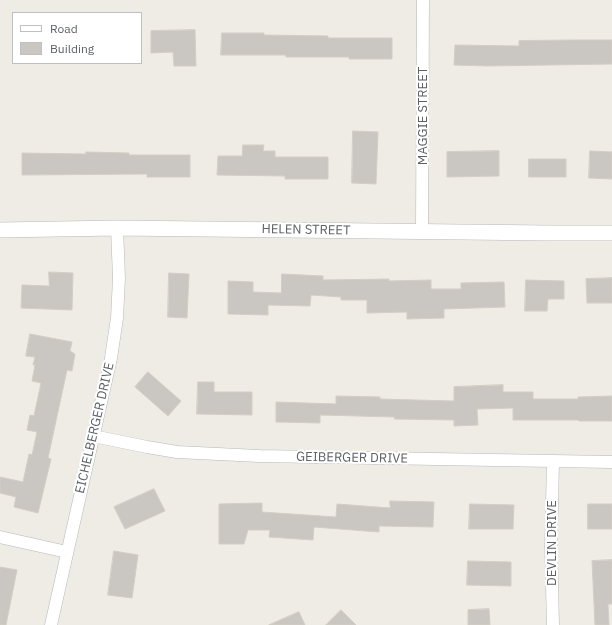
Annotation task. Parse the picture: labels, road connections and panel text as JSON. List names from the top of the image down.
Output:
{
  "streets": {
    "street": [
      "MAGGIE STREET",
      "HELEN STREET",
      "EICHELBERGER DRIVE",
      "GEIBERGER DRIVE",
      "DEVLIN DRIVE"
    ]
  },
  "crossings": [
    ["MAGGIE STREET", "HELEN STREET"],
    ["HELEN STREET", "EICHELBERGER DRIVE"],
    ["EICHELBERGER DRIVE", "GEIBERGER DRIVE"],
    ["GEIBERGER DRIVE", "DEVLIN DRIVE"]
  ],
  "legend": ["Road", "Building"]
}
